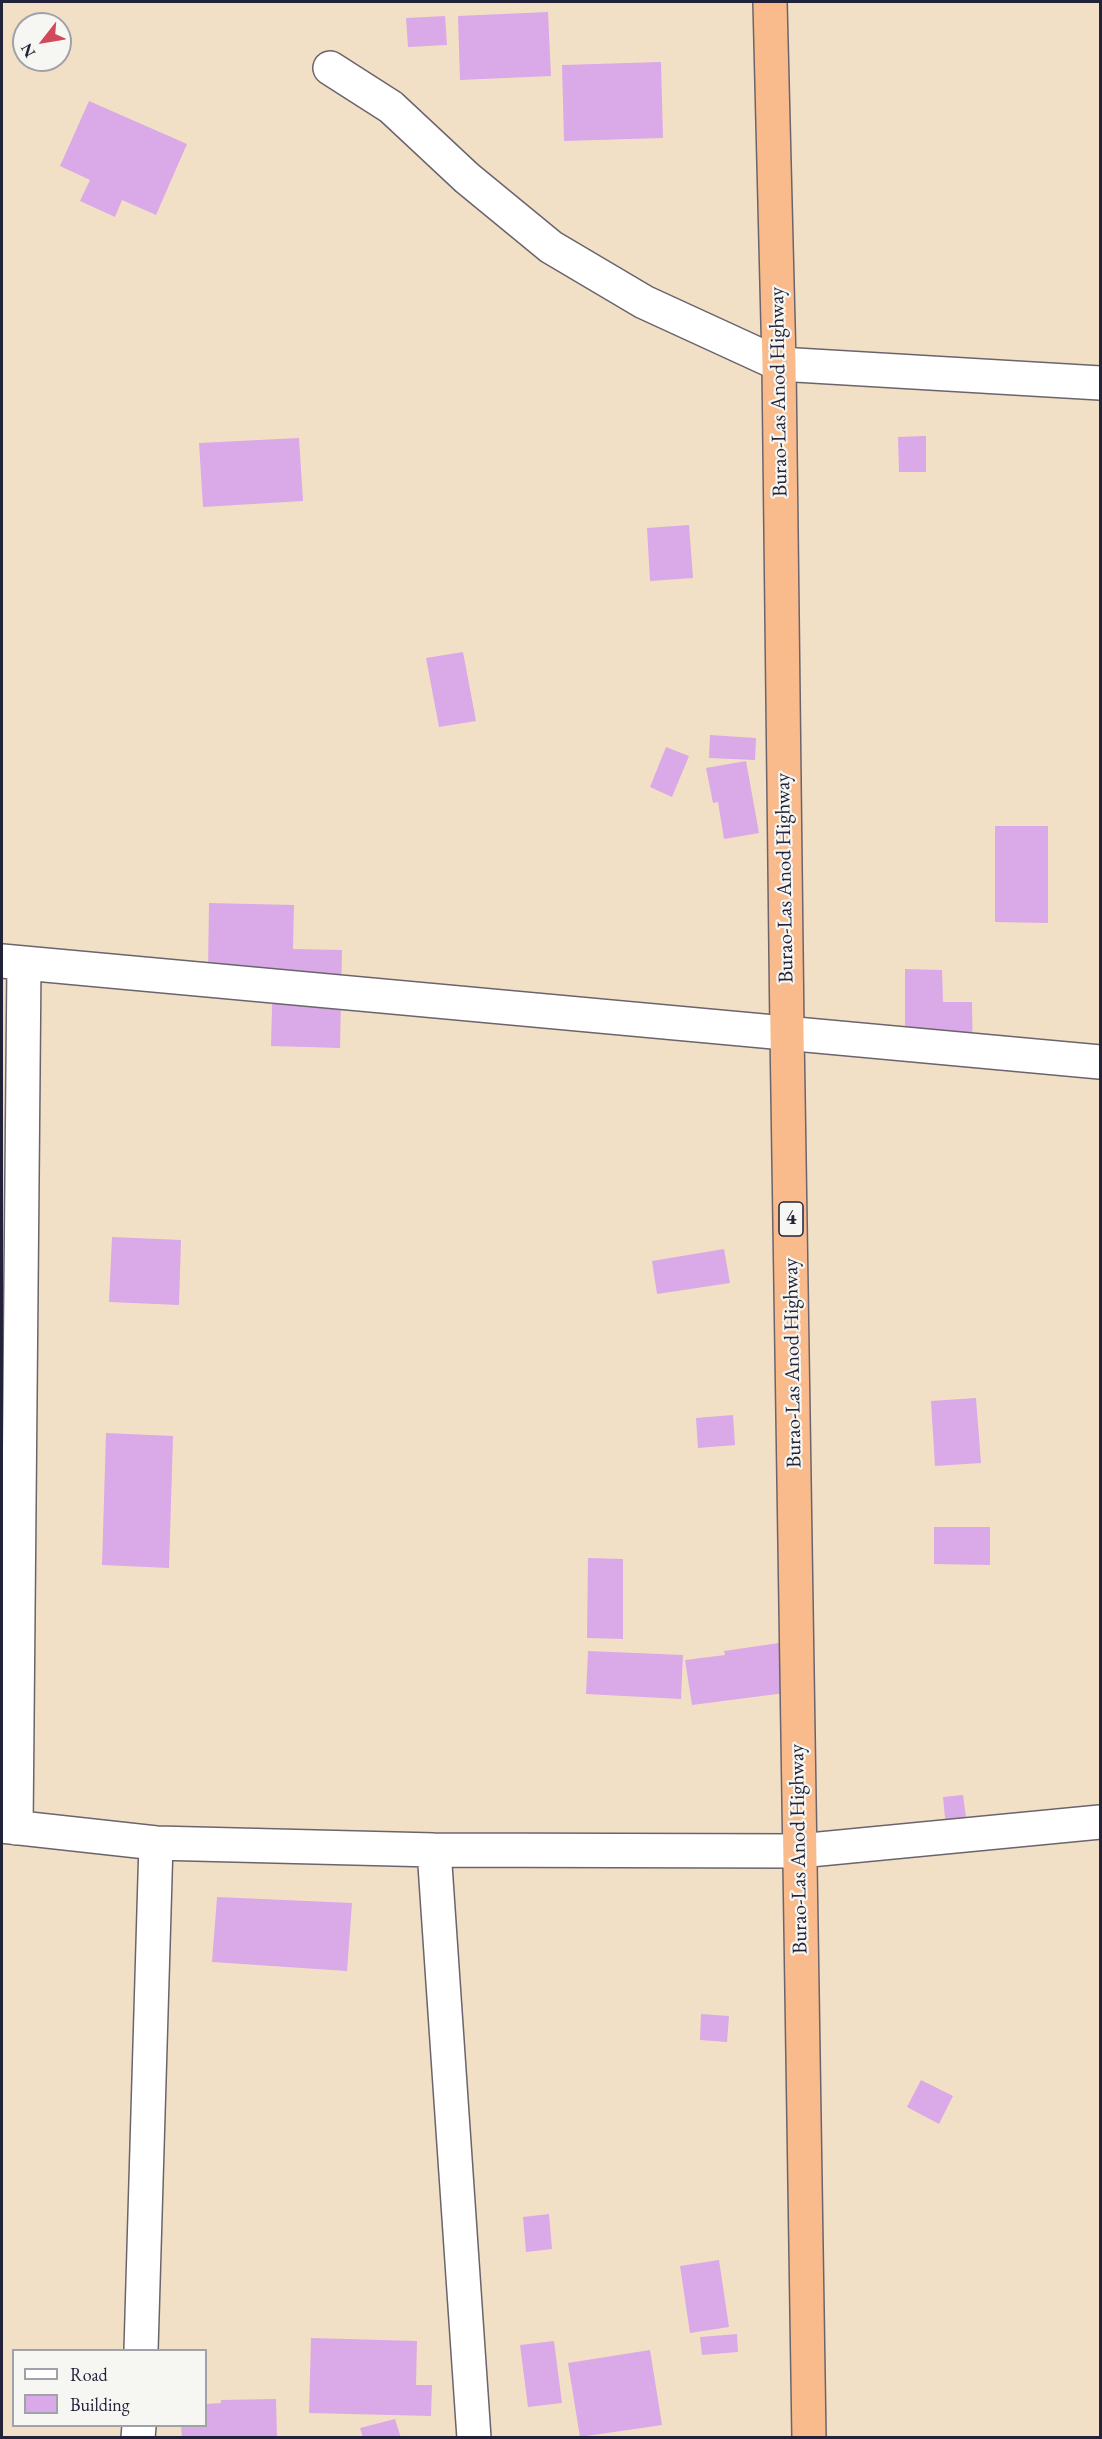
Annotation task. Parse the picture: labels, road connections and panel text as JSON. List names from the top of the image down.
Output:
{
  "streets": {
    "highway": ["Burao-Las Anod Highway", "4"]
  },
  "legend": ["Road", "Building"],
  "north": "bottom left"
}
